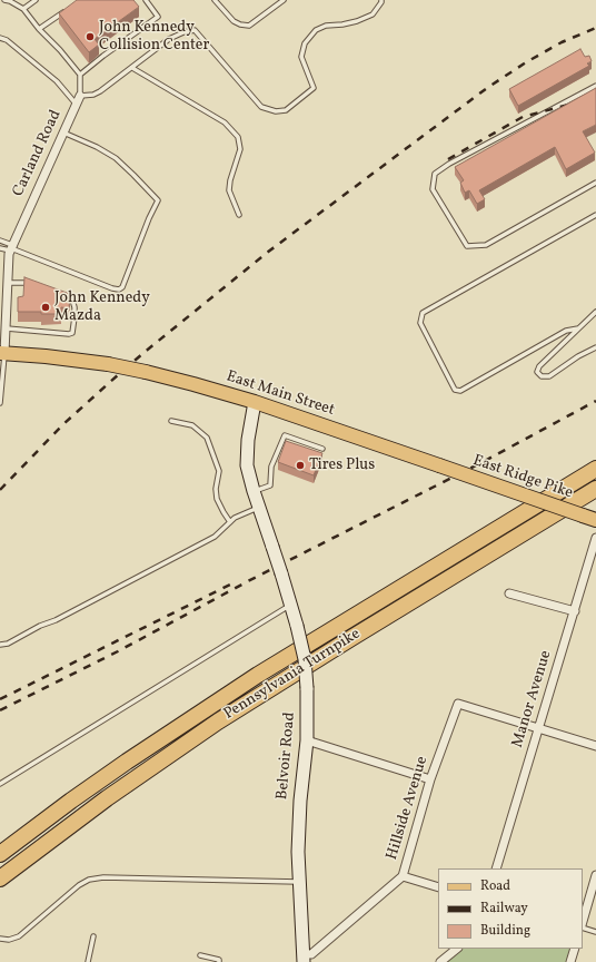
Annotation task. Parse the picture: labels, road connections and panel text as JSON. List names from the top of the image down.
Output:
{
  "streets": {
    "highway": ["Pennsylvania Turnpike"],
    "main road": ["East Main Street", "East Ridge Pike"],
    "street": [
      "Carland Road",
      "Manor Avenue",
      "Belvoir Road",
      "Hillside Avenue"
    ]
  },
  "crossings": [
    ["Carland Road", "East Main Street"],
    ["East Main Street", "East Ridge Pike"],
    ["East Main Street", "Belvoir Road"],
    ["Manor Avenue", "Hillside Avenue"],
    ["Belvoir Road", "Hillside Avenue"]
  ],
  "places": ["John Kennedy Collision Center", "John Kennedy Mazda", "Tires Plus"],
  "legend": ["Road", "Railway", "Building"]
}
